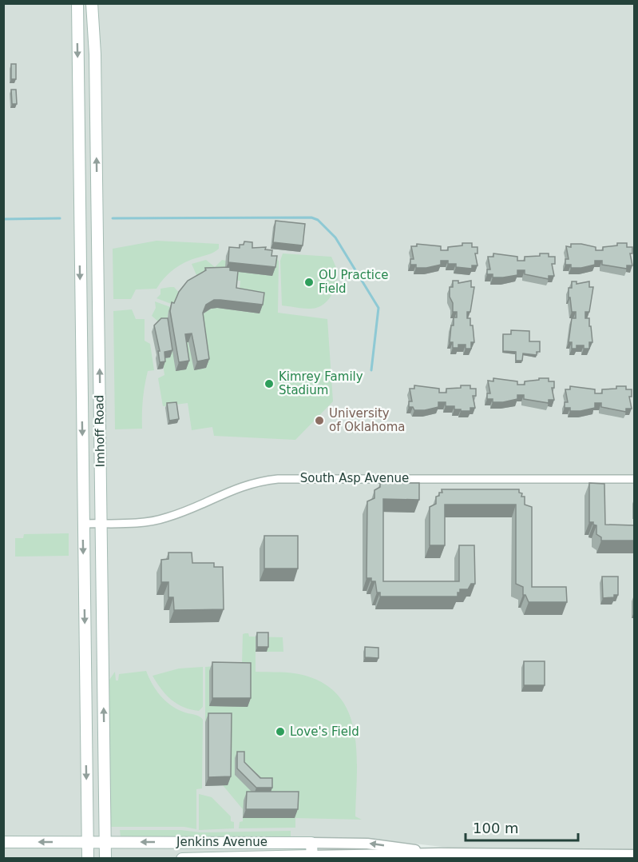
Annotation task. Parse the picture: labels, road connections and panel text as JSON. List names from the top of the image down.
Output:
{
  "streets": {
    "main road": ["Imhoff Road", "Jenkins Avenue"],
    "street": ["South Asp Avenue"]
  },
  "crossings": [
    ["Imhoff Road", "South Asp Avenue"],
    ["Imhoff Road", "Jenkins Avenue"]
  ],
  "places": [
    "OU Practice Field",
    "Kimrey Family Stadium",
    "University of Oklahoma",
    "Love's Field"
  ],
  "scale_bar": "100 m"
}
